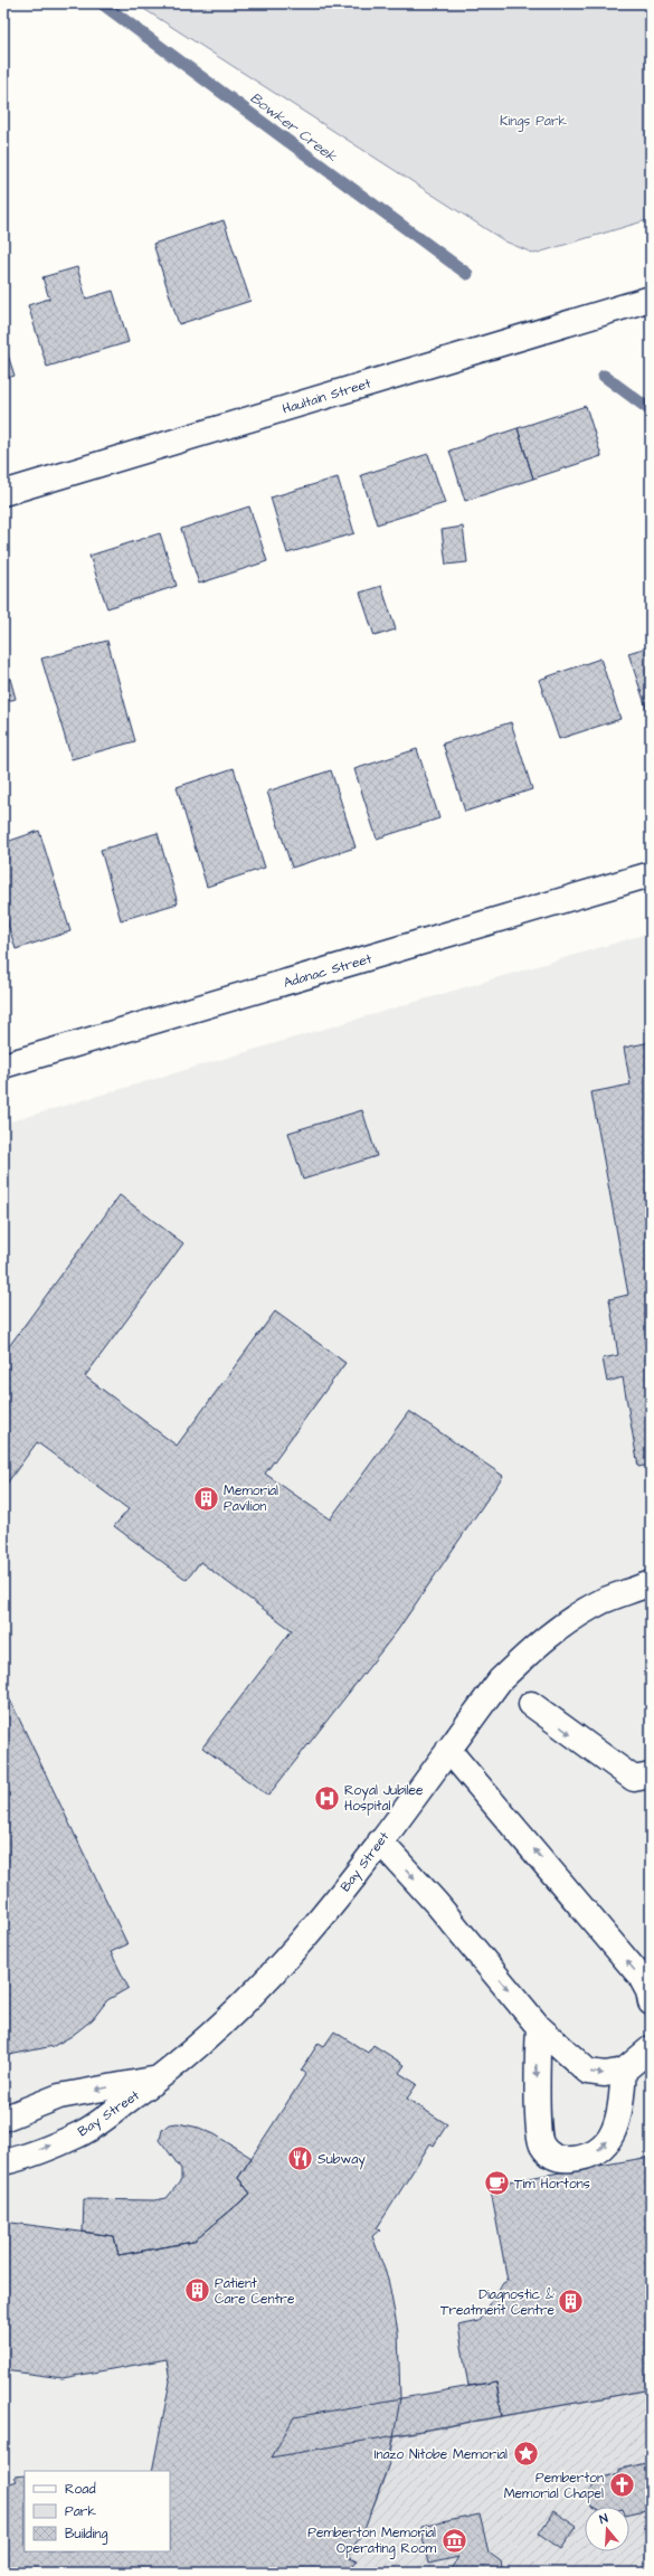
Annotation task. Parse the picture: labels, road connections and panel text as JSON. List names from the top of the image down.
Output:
{
  "streets": {
    "street": ["Haultain Street", "Adanac Street", "Bay Street"]
  },
  "water": ["Bowker Creek"],
  "parks": ["Kings Park"],
  "places": {
    "building": ["Memorial Pavilion", "Patient Care Centre", "Diagnostic & Treatment Centre"],
    "hospital": ["Royal Jubilee Hospital"],
    "restaurant": ["Subway"],
    "cafe": ["Tim Hortons"],
    "place": ["Inazo Nitobe Memorial"],
    "church": ["Pemberton Memorial Chapel"],
    "museum": ["Pemberton Memorial Operating Room"]
  },
  "legend": ["Road", "Park", "Building"],
  "north": "top"
}
